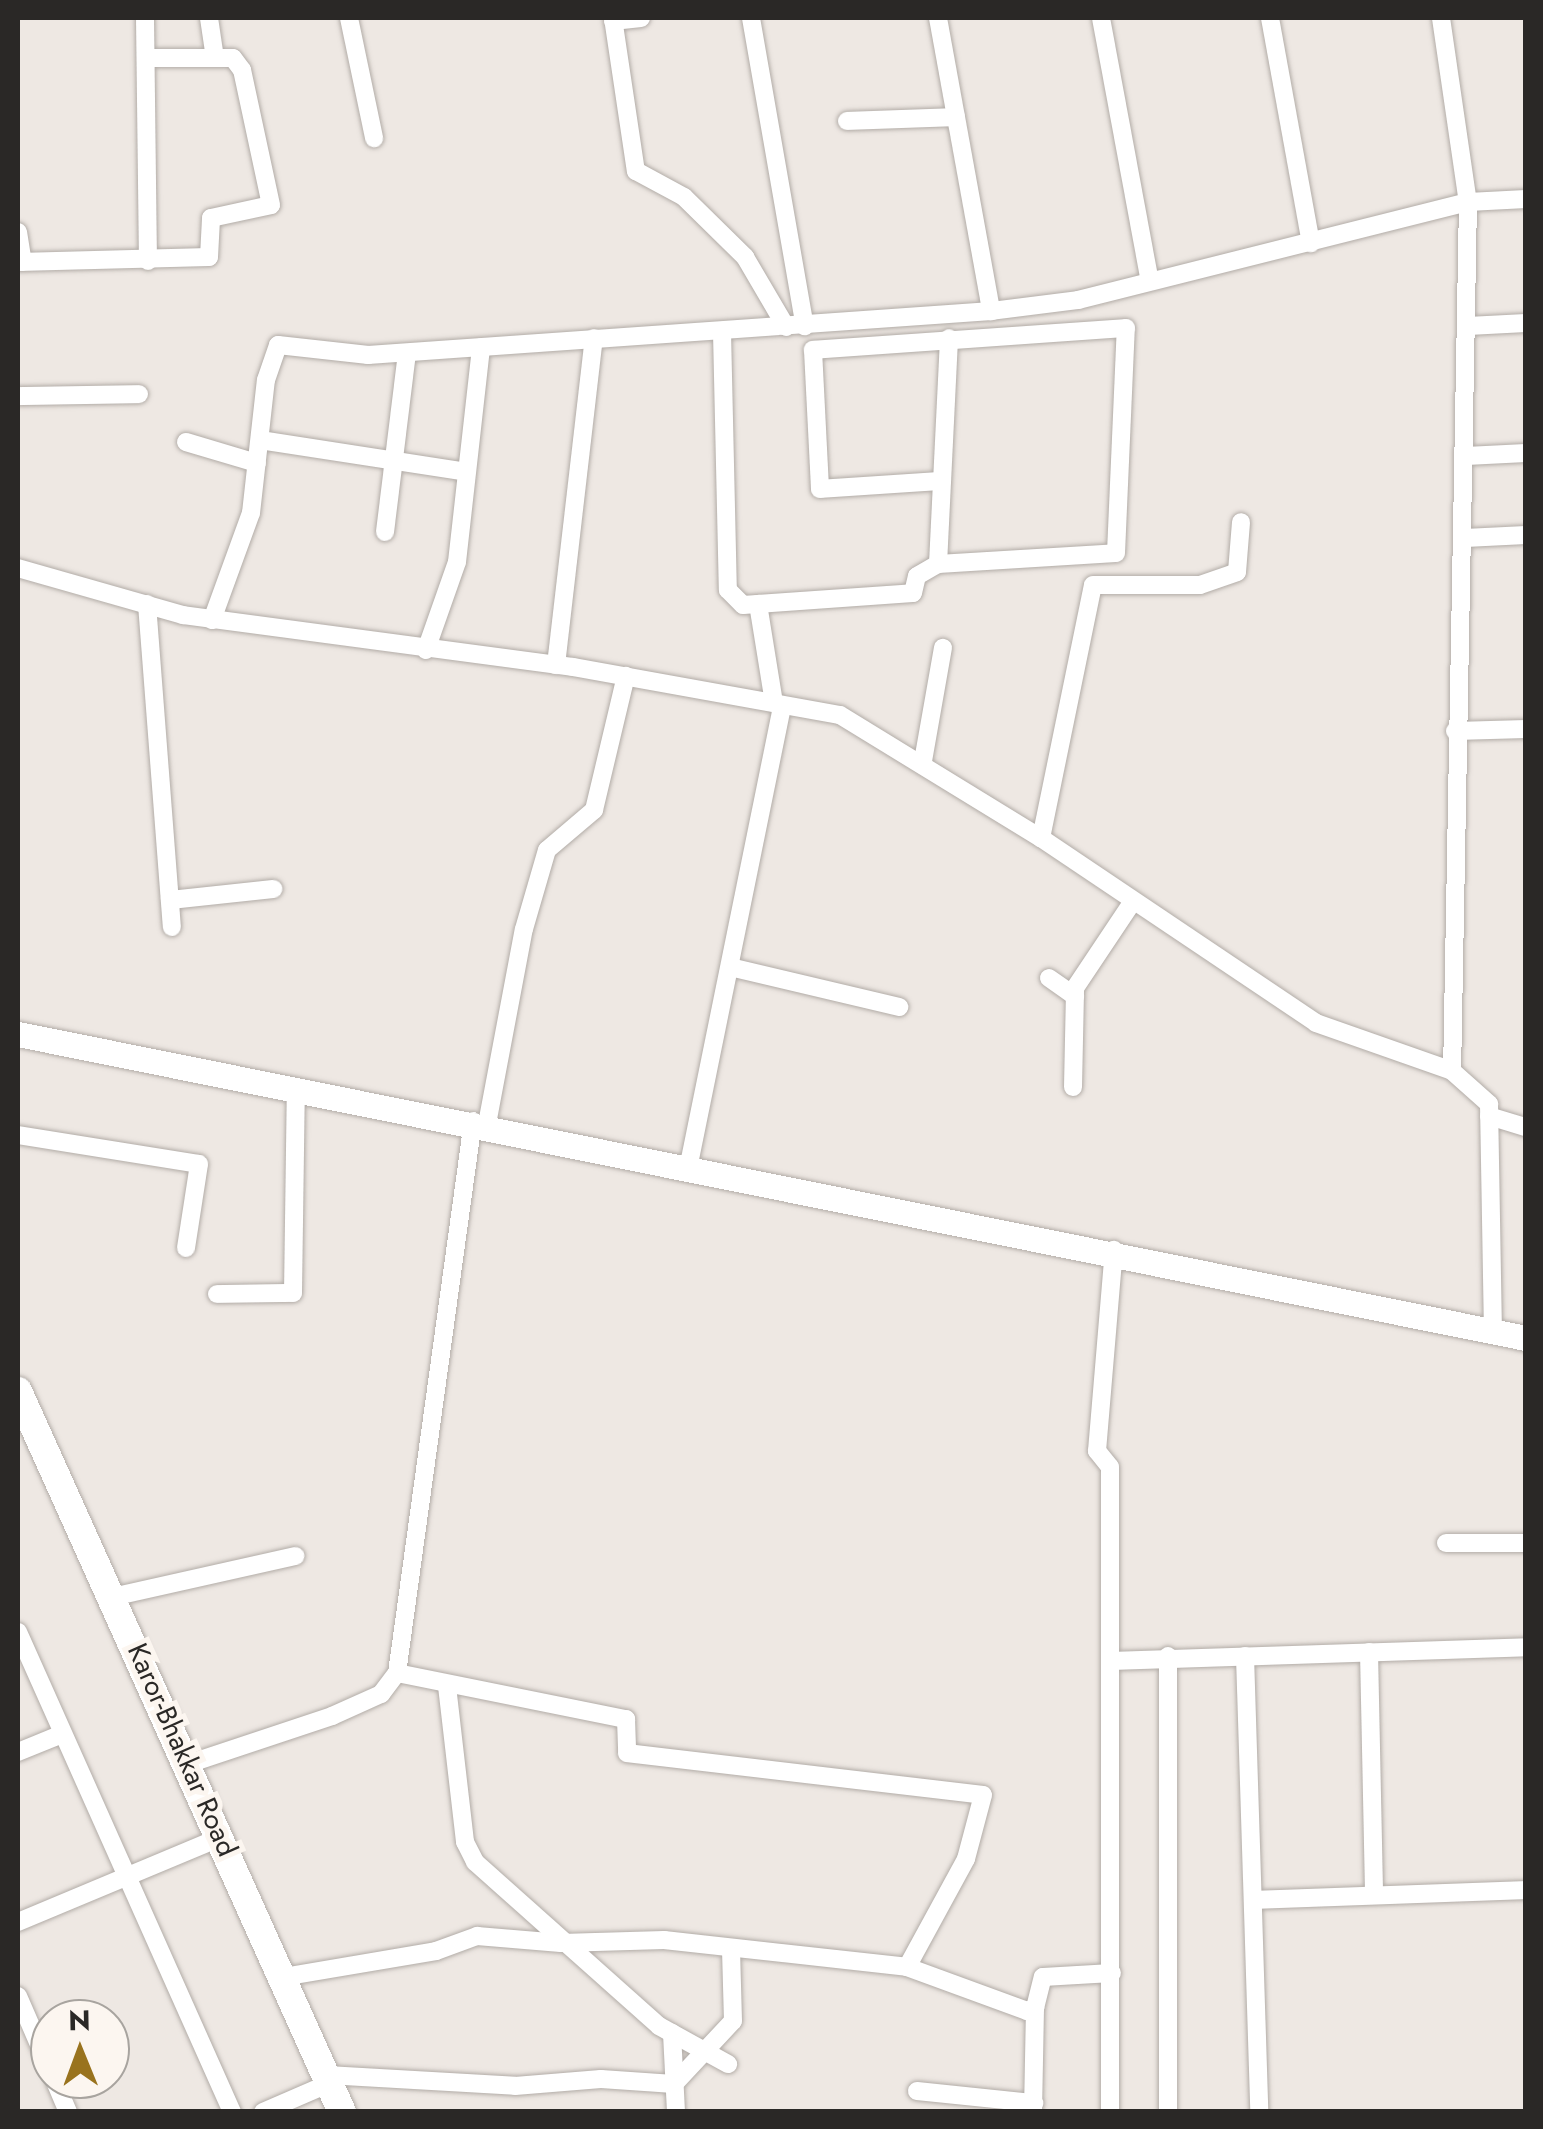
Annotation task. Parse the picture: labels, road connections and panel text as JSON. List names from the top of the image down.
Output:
{
  "streets": {
    "main road": ["Karor-Bhakkar Road"]
  },
  "north": "top"
}
